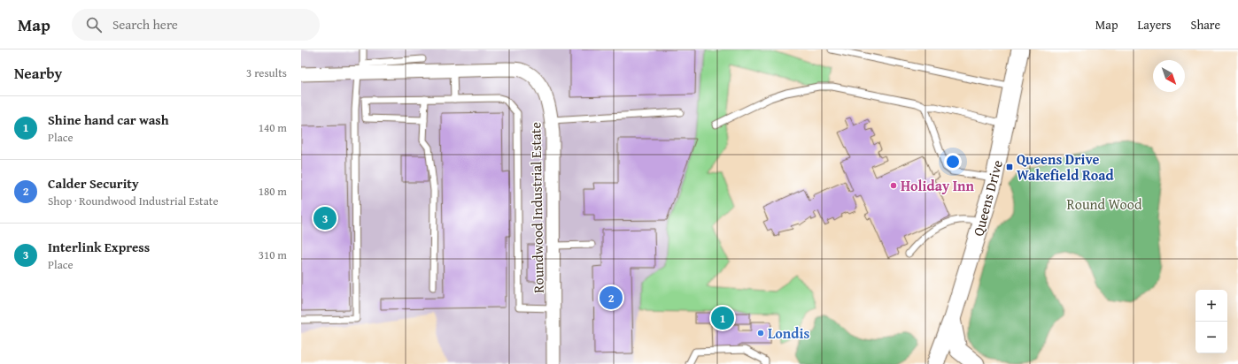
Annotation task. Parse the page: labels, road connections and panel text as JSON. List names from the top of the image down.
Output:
{
  "streets": {
    "street": ["Queens Drive", "Roundwood Industrial Estate"]
  },
  "parks": ["Round Wood"],
  "places": {
    "transit": ["Queens Drive Wakefield Road"],
    "other": ["Holiday Inn", "Londis"]
  },
  "north": "bottom right",
  "page": {
    "header": "Map",
    "search": "Search here",
    "nav": ["Map", "Layers", "Share"],
    "heading": ["Nearby", "3 results"],
    "list": [
      {
        "mark": "1",
        "name": "Shine hand car wash",
        "note": "Place",
        "value": "140 m"
      },
      {
        "mark": "2",
        "name": "Calder Security",
        "note": "Shop · Roundwood Industrial Estate",
        "value": "180 m"
      },
      {
        "mark": "3",
        "name": "Interlink Express",
        "note": "Place",
        "value": "310 m"
      }
    ],
    "pins": ["3", "2", "1"],
    "map_buttons": ["+", "−"]
  }
}
